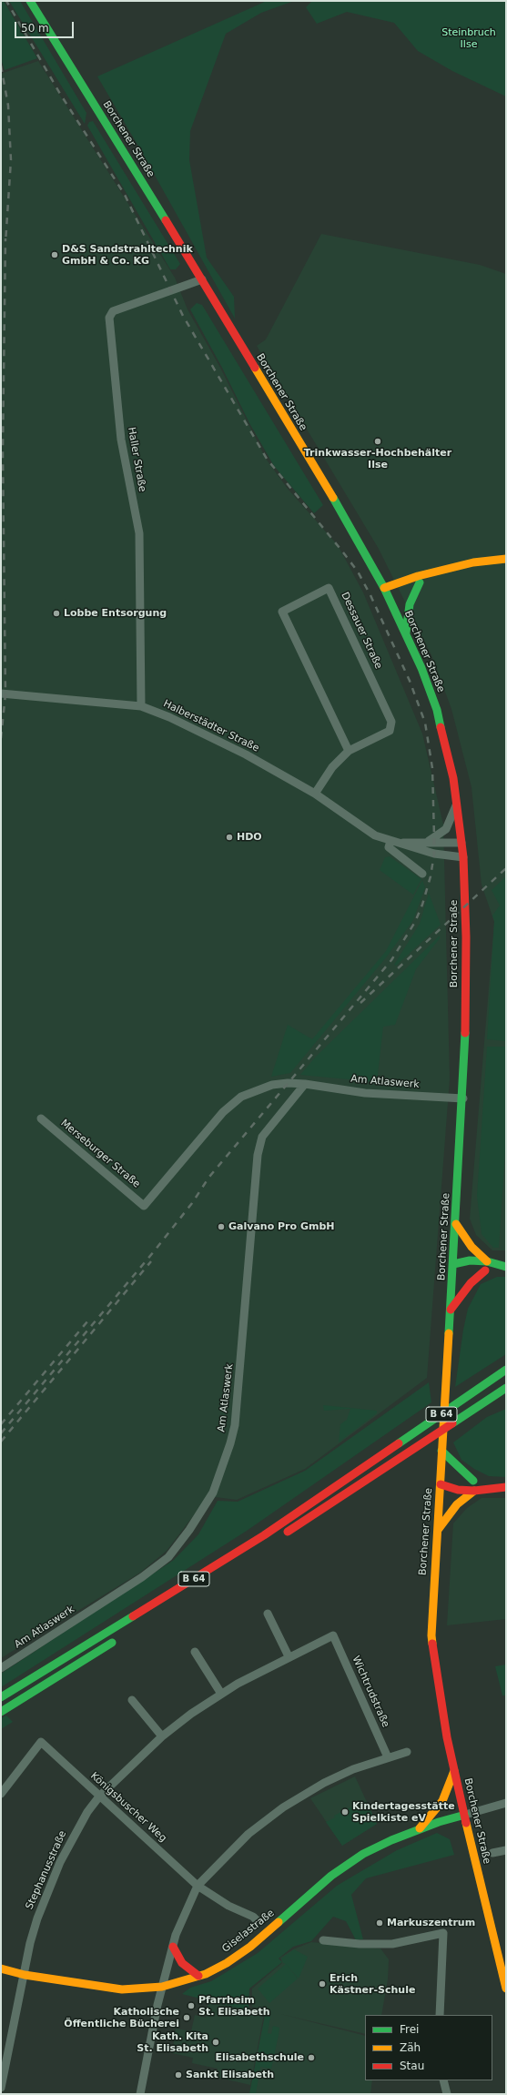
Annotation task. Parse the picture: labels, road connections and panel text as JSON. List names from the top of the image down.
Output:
{
  "streets": {
    "main road": ["Borchener Straße", "B 64", "Giselastraße"],
    "street": [
      "Haller Straße",
      "Dessauer Straße",
      "Halberstädter Straße",
      "Am Atlaswerk",
      "Merseburger Straße",
      "Wichtrudstraße",
      "Königsbuscher Weg",
      "Stephanusstraße"
    ]
  },
  "crossings": [
    ["Borchener Straße", "Haller Straße"],
    ["Borchener Straße", "Halberstädter Straße"],
    ["Borchener Straße", "Am Atlaswerk"],
    ["Borchener Straße", "Giselastraße"],
    ["Haller Straße", "Halberstädter Straße"],
    ["Dessauer Straße", "Halberstädter Straße"],
    ["Am Atlaswerk", "Merseburger Straße"],
    ["Wichtrudstraße", "Stephanusstraße"],
    ["Königsbuscher Weg", "Stephanusstraße"],
    ["Stephanusstraße", "Giselastraße"]
  ],
  "parks": ["Steinbruch Ilse"],
  "places": [
    "D&S Sandstrahltechnik GmbH & Co. KG",
    "Trinkwasser-Hochbehälter Ilse",
    "Lobbe Entsorgung",
    "HDO",
    "Galvano Pro GmbH",
    "Kindertagesstätte Spielkiste eV",
    "Markuszentrum",
    "Erich Kästner-Schule",
    "Pfarrheim St. Elisabeth",
    "Katholische Öffentliche Bücherei",
    "Kath. Kita St. Elisabeth",
    "Elisabethschule",
    "Sankt Elisabeth"
  ],
  "legend": ["Frei", "Zäh", "Stau"],
  "scale_bar": "50 m"
}
